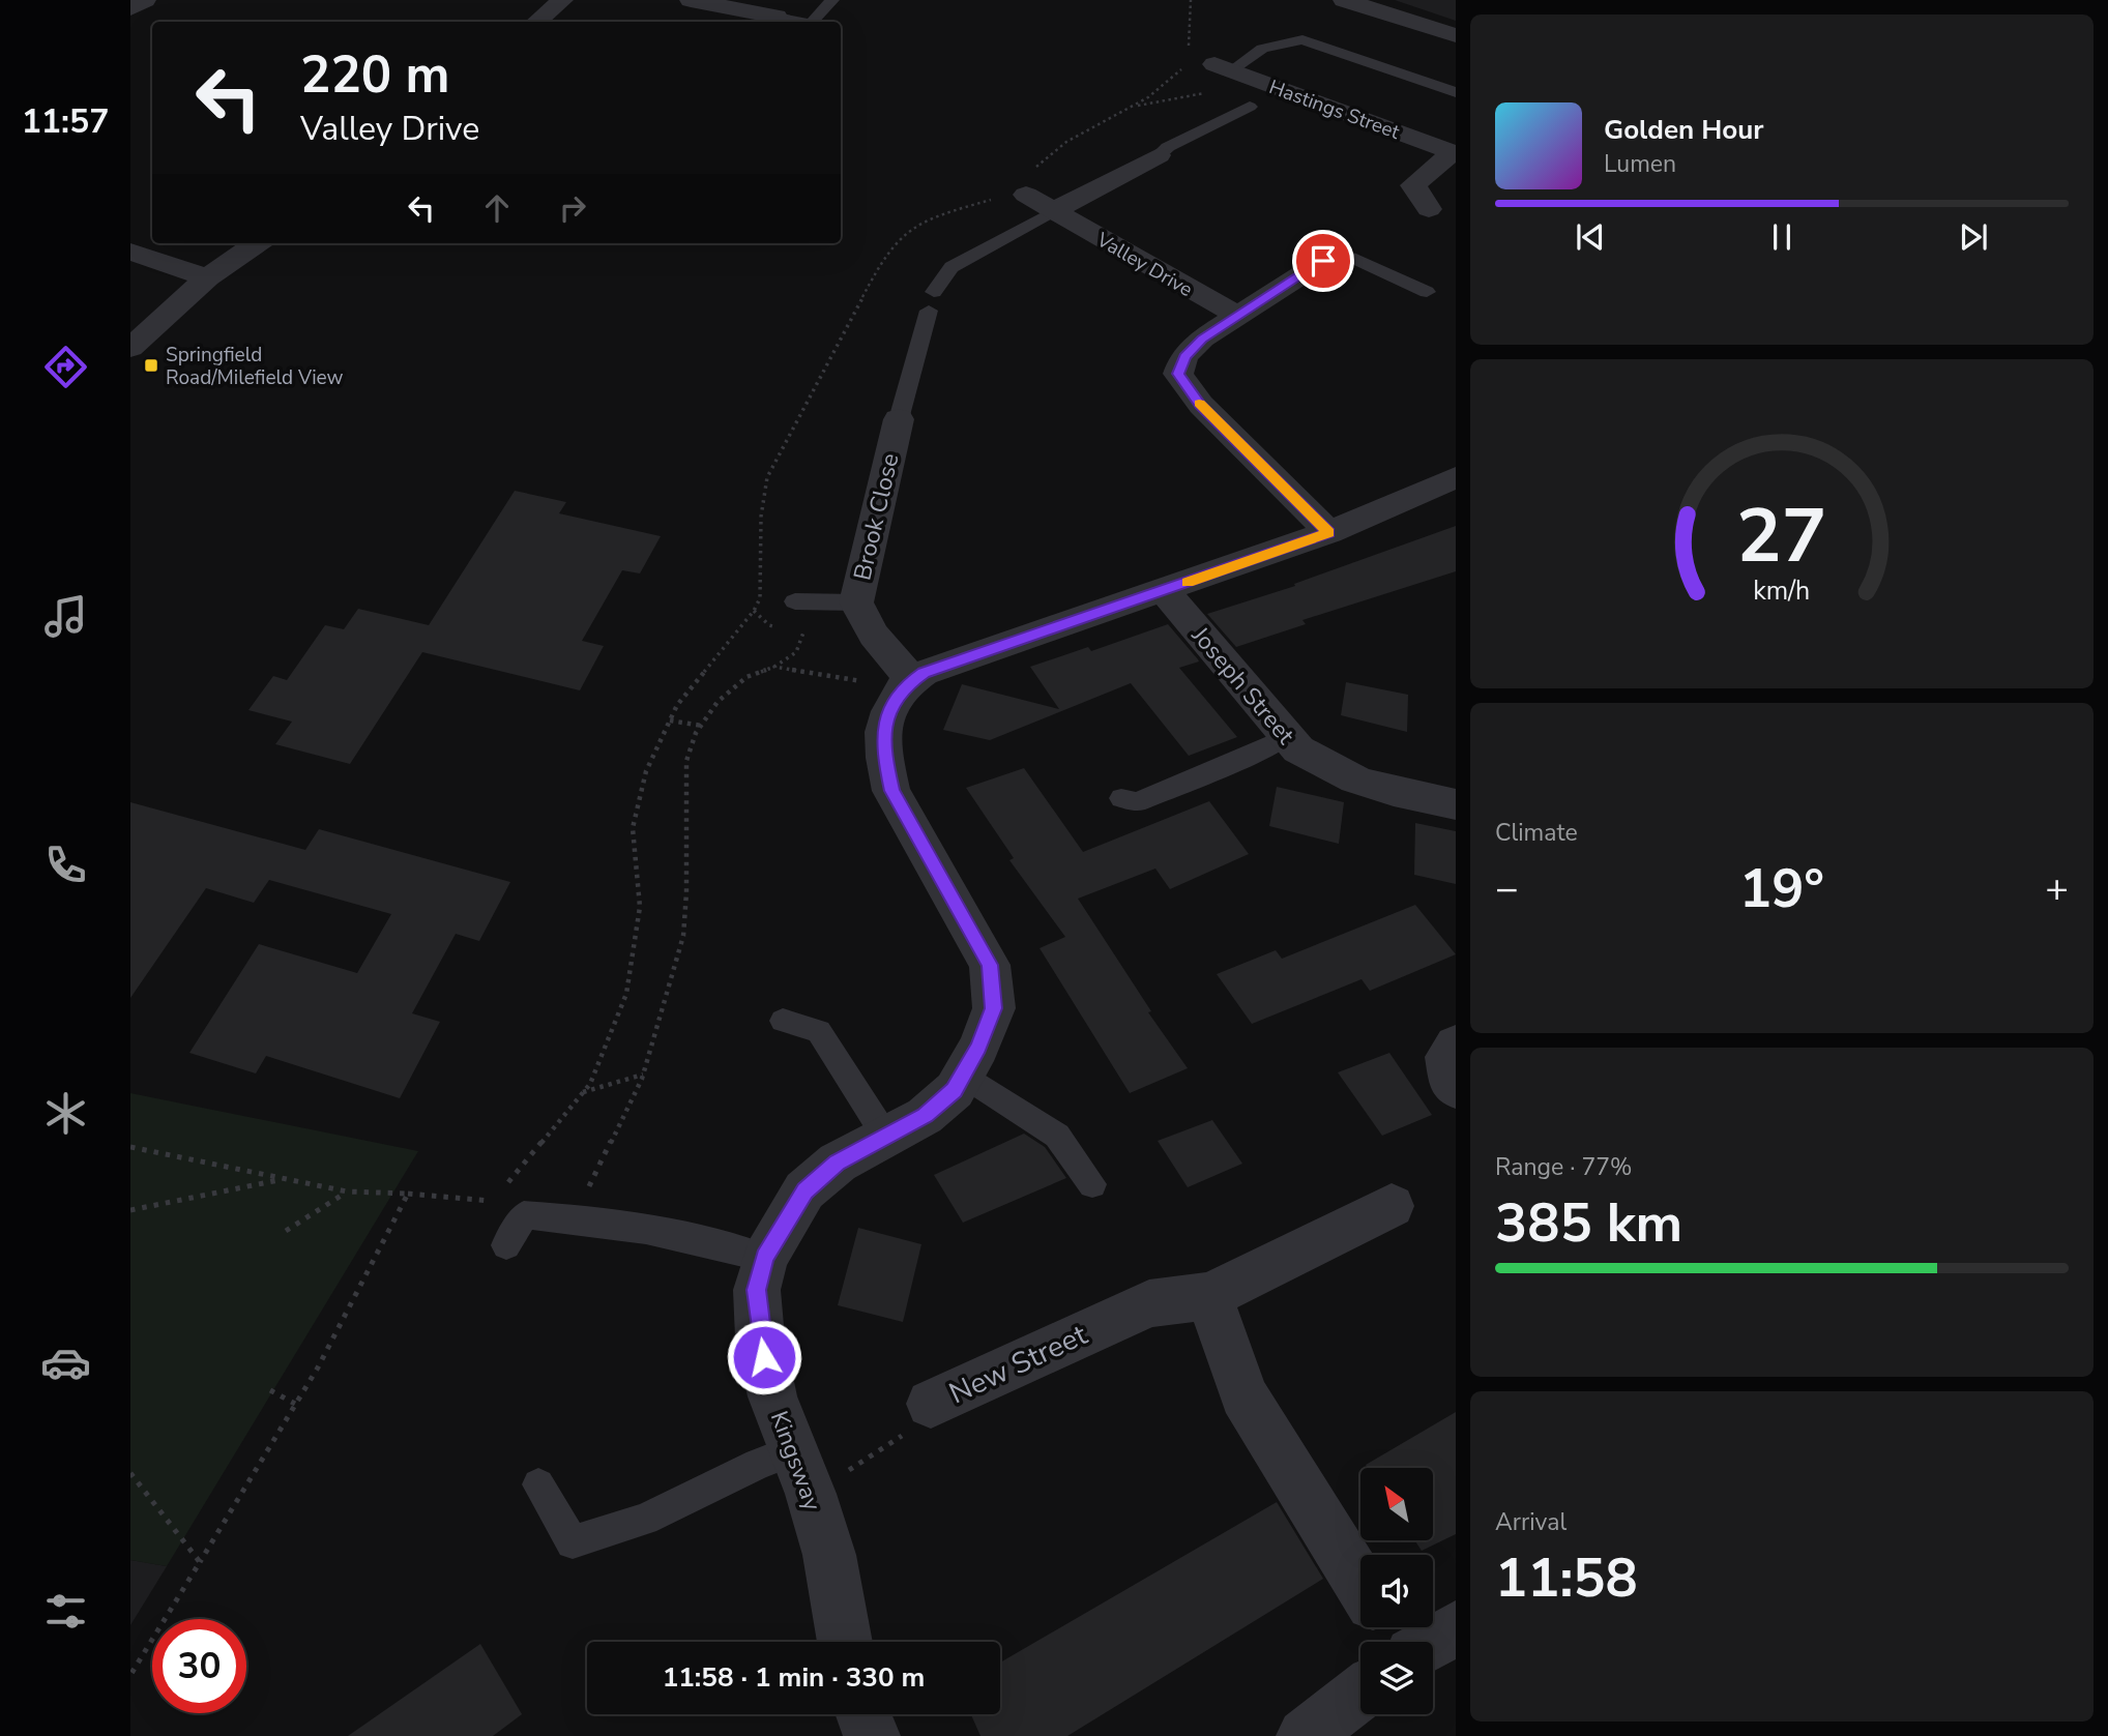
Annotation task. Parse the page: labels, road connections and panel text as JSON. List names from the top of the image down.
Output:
{
  "streets": {
    "street": [
      "Hastings Street",
      "Valley Drive",
      "Brook Close",
      "Joseph Street",
      "New Street",
      "Kingsway"
    ]
  },
  "crossings": [
    ["Brook Close", "Kingsway"],
    ["New Street", "Kingsway"]
  ],
  "places": {
    "transit": ["Springfield Road/Milefield View"]
  },
  "north": "top left",
  "page": {
    "tabs": "11:57",
    "turn": ["220 m", "Valley Drive"],
    "song": ["Golden Hour", "Lumen"],
    "tile": [
      "Climate",
      ["Range · 77%", "385 km"],
      ["Arrival", "11:58"]
    ],
    "heat": ["−", "19°", "+"],
    "limit": "30",
    "trip": "11:58 · 1 min · 330 m",
    "gauge": ["27", "km/h"]
  }
}
